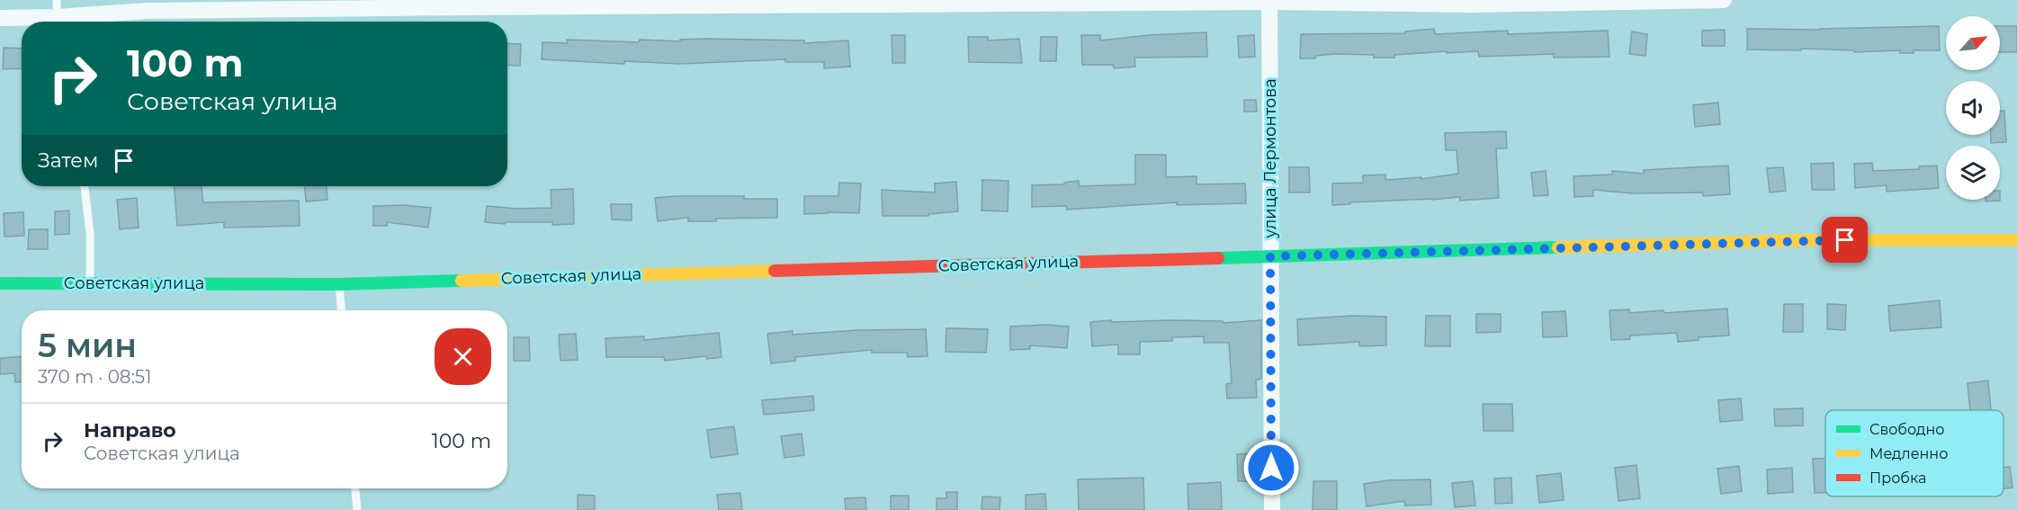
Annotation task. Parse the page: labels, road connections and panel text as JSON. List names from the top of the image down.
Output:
{
  "streets": {
    "street": ["улица Лермонтова", "Советская улица"]
  },
  "crossings": [
    ["улица Лермонтова", "Советская улица"]
  ],
  "legend": ["Свободно", "Медленно", "Пробка"],
  "north": "top right",
  "page": {
    "turn": ["100 m", "Советская улица"],
    "then": "Затем",
    "heading": ["5 мин", "370 m · 08:51"],
    "list": [
      {
        "name": "Направо",
        "note": "Советская улица",
        "value": "100 m"
      }
    ]
  }
}
